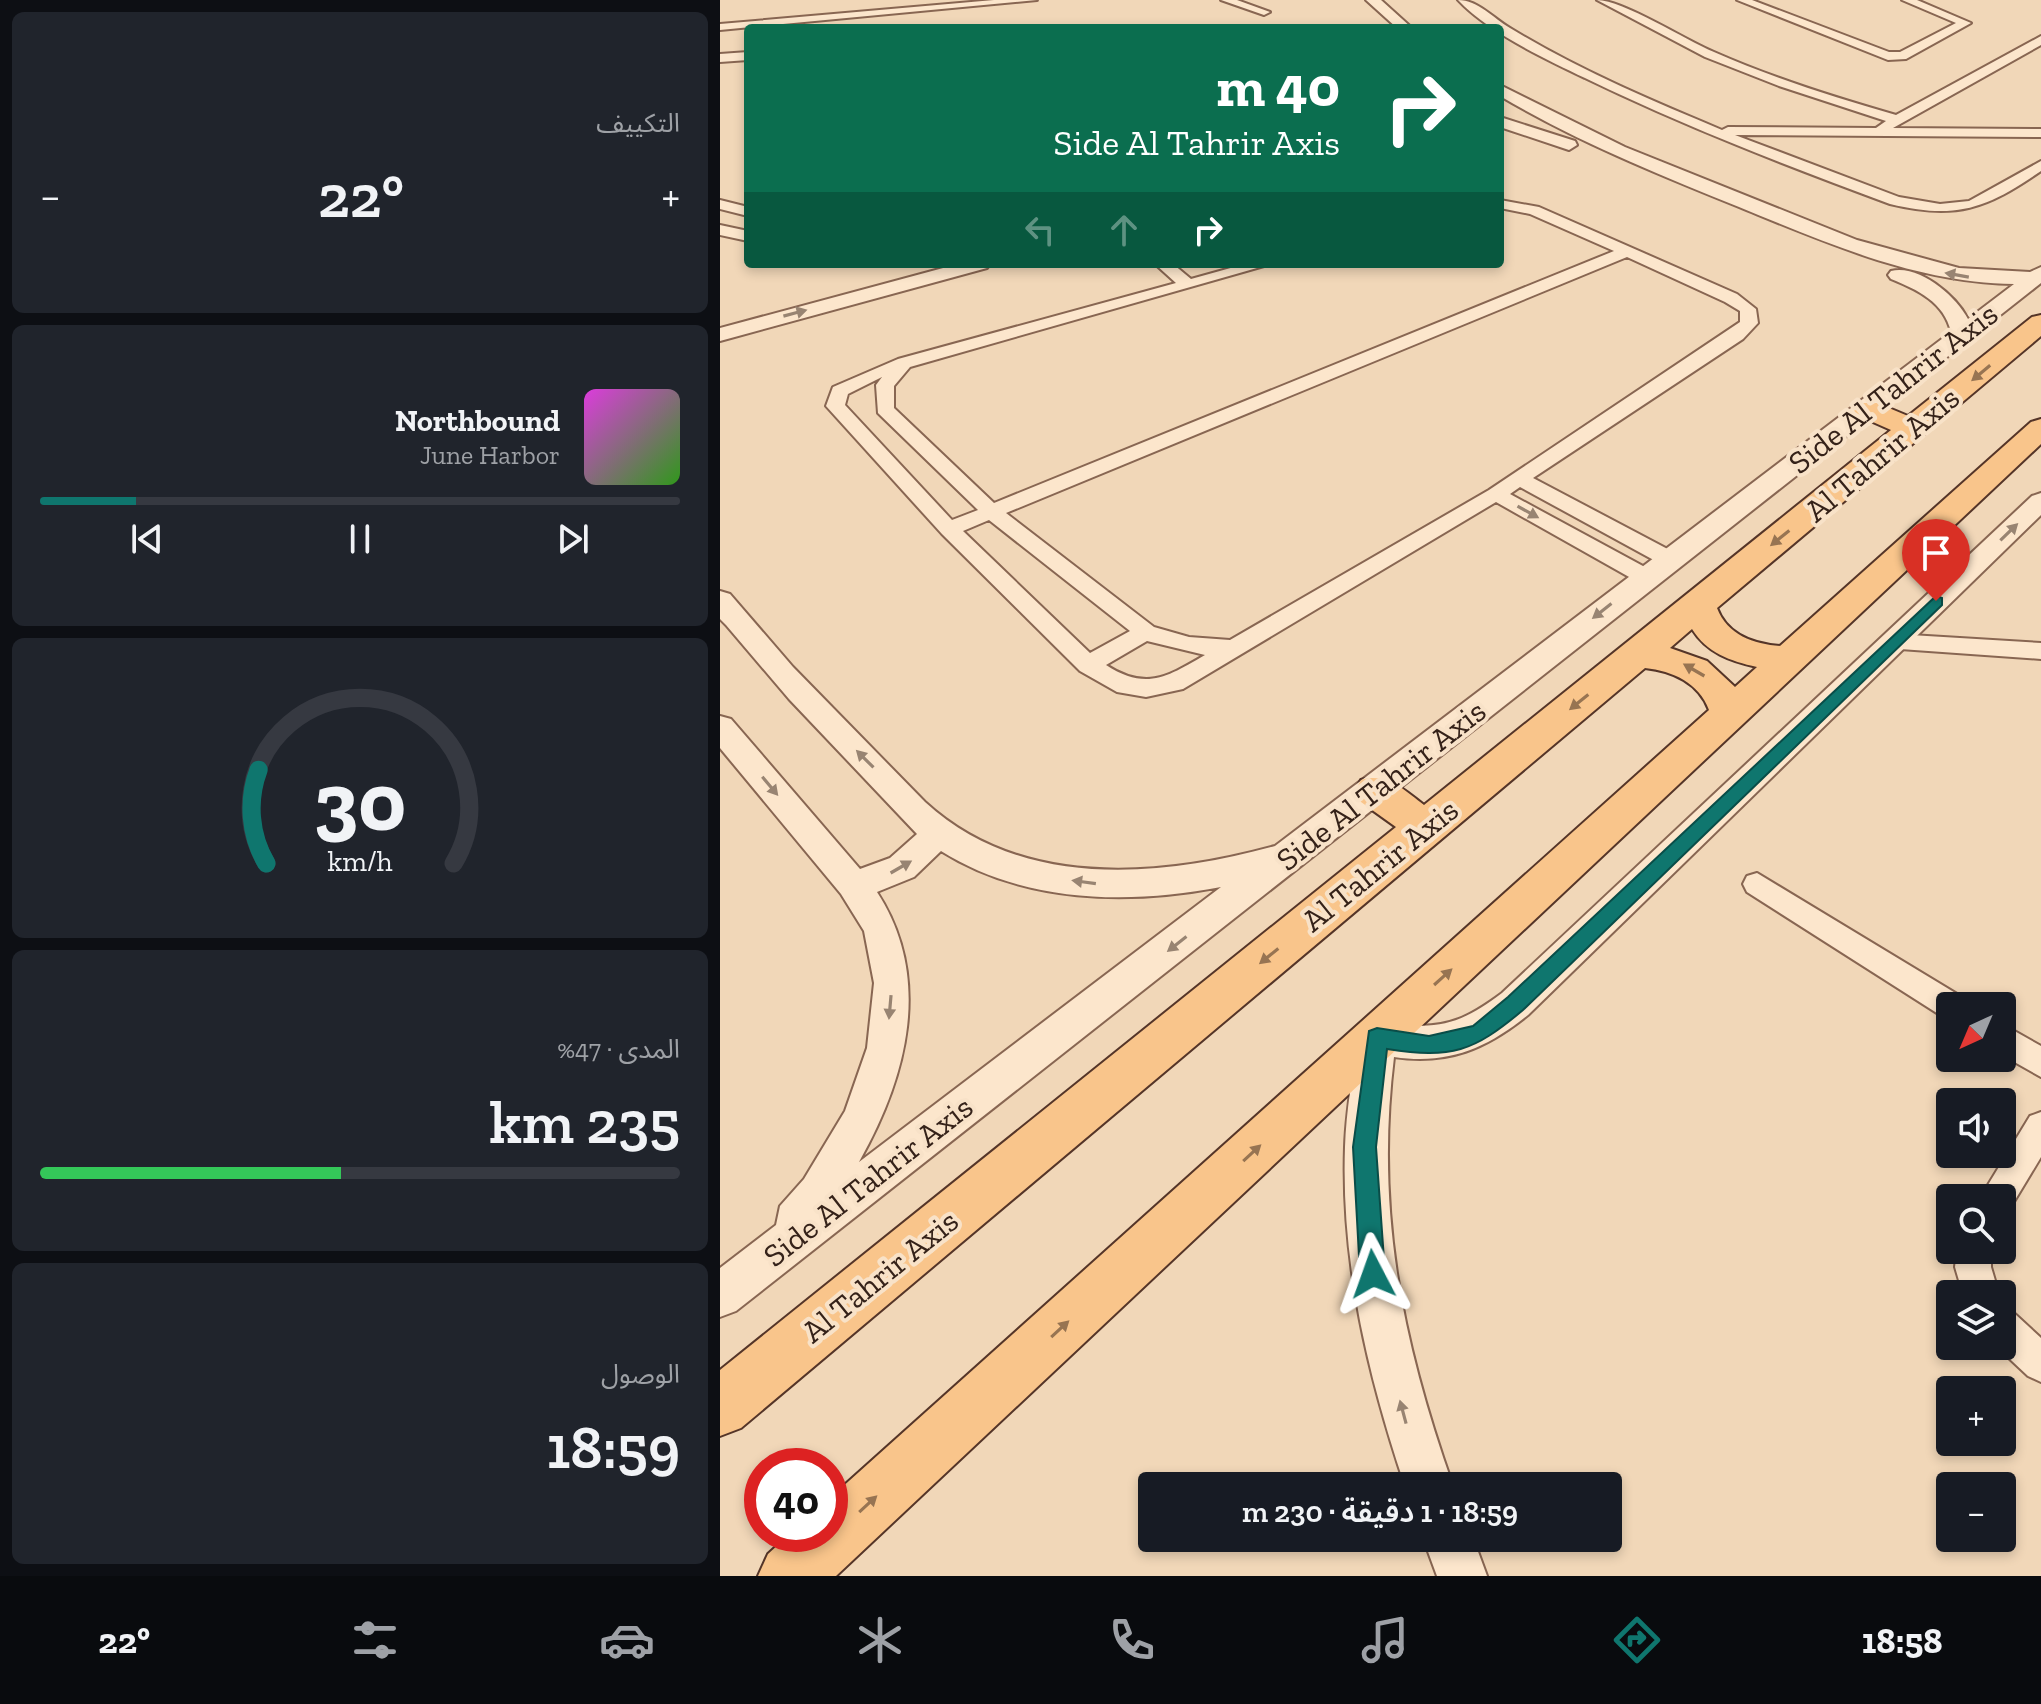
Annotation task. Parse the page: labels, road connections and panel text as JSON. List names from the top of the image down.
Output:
{
  "streets": {
    "main road": ["Al Tahrir Axis"],
    "street": ["Side Al Tahrir Axis"]
  },
  "north": "bottom left",
  "page": {
    "tile": [
      "التكييف",
      ["المدى · 47%", "235 km"],
      ["الوصول", "18:59"]
    ],
    "turn": ["40 m", "Side Al Tahrir Axis"],
    "heat": ["−", "22°", "+"],
    "song": ["Northbound", "June Harbor"],
    "map_buttons": ["+", "−"],
    "limit": "40",
    "trip": "18:59 · 1 دقيقة · 230 m",
    "tabs": ["18:58", "22°"],
    "gauge": ["30", "km/h"]
  }
}
